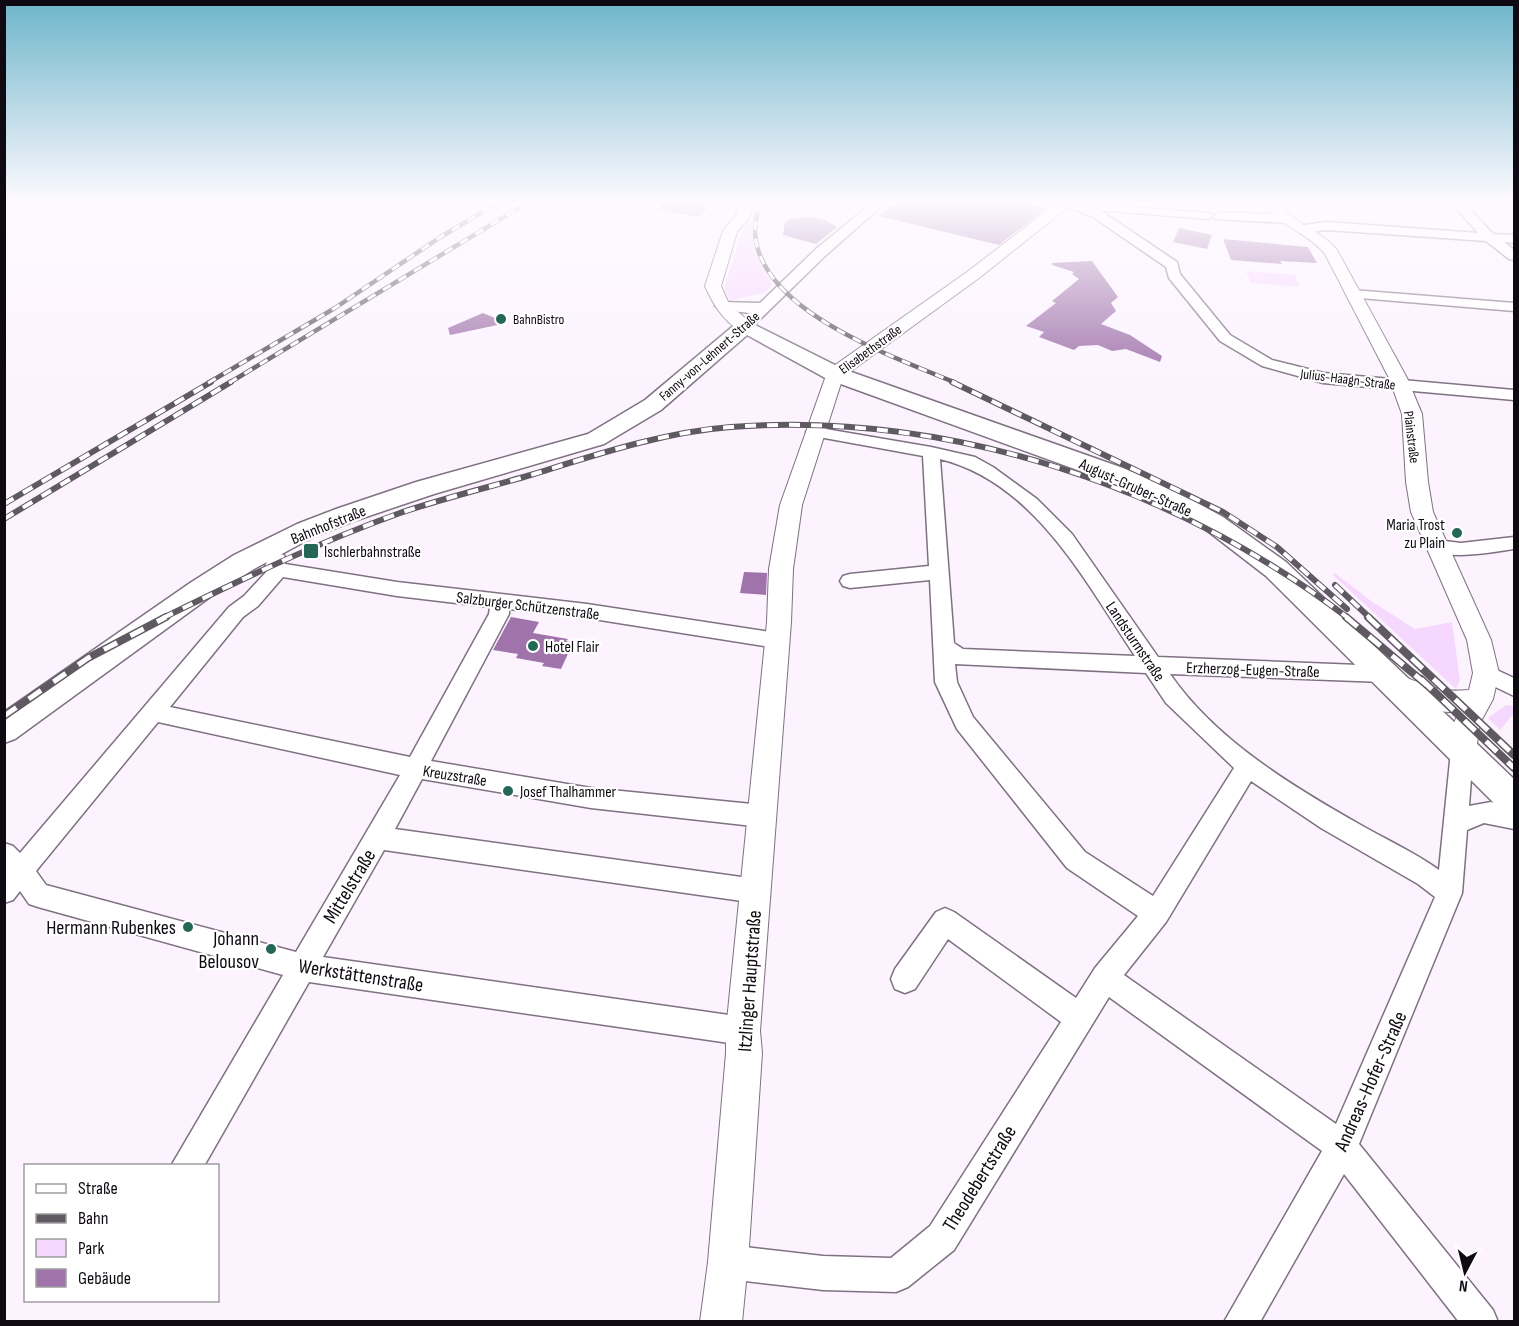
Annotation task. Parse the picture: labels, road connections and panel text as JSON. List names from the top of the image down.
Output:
{
  "streets": {
    "main road": ["Fanny-von-Lehnert-Straße", "August-Gruber-Straße", "Bahnhofstraße"],
    "street": [
      "Elisabethstraße",
      "Julius-Haagn-Straße",
      "Plainstraße",
      "Salzburger Schützenstraße",
      "Landsturmstraße",
      "Erzherzog-Eugen-Straße",
      "Kreuzstraße",
      "Mittelstraße",
      "Werkstättenstraße",
      "Itzlinger Hauptstraße",
      "Andreas-Hofer-Straße",
      "Theodebertstraße"
    ]
  },
  "crossings": [
    ["Elisabethstraße", "August-Gruber-Straße"],
    ["Elisabethstraße", "Salzburger Schützenstraße"],
    ["Elisabethstraße", "Landsturmstraße"],
    ["Elisabethstraße", "Itzlinger Hauptstraße"],
    ["Fanny-von-Lehnert-Straße", "August-Gruber-Straße"],
    ["Fanny-von-Lehnert-Straße", "Bahnhofstraße"],
    ["Julius-Haagn-Straße", "Plainstraße"],
    ["Plainstraße", "Andreas-Hofer-Straße"],
    ["August-Gruber-Straße", "Erzherzog-Eugen-Straße"],
    ["August-Gruber-Straße", "Andreas-Hofer-Straße"],
    ["Bahnhofstraße", "Salzburger Schützenstraße"],
    ["Salzburger Schützenstraße", "Mittelstraße"],
    ["Salzburger Schützenstraße", "Itzlinger Hauptstraße"],
    ["Landsturmstraße", "Erzherzog-Eugen-Straße"],
    ["Landsturmstraße", "Andreas-Hofer-Straße"],
    ["Landsturmstraße", "Theodebertstraße"],
    ["Kreuzstraße", "Mittelstraße"],
    ["Kreuzstraße", "Itzlinger Hauptstraße"],
    ["Mittelstraße", "Werkstättenstraße"],
    ["Werkstättenstraße", "Itzlinger Hauptstraße"],
    ["Itzlinger Hauptstraße", "Theodebertstraße"]
  ],
  "places": {
    "other": [
      "BahnBistro",
      "Maria Trost zu Plain",
      "Hotel Flair",
      "Josef Thalhammer",
      "Hermann Rubenkes",
      "Johann Belousov"
    ],
    "transit": ["Ischlerbahnstraße"]
  },
  "legend": [
    "Straße",
    "Bahn",
    "Park",
    "Gebäude"
  ],
  "north": "bottom"
}
